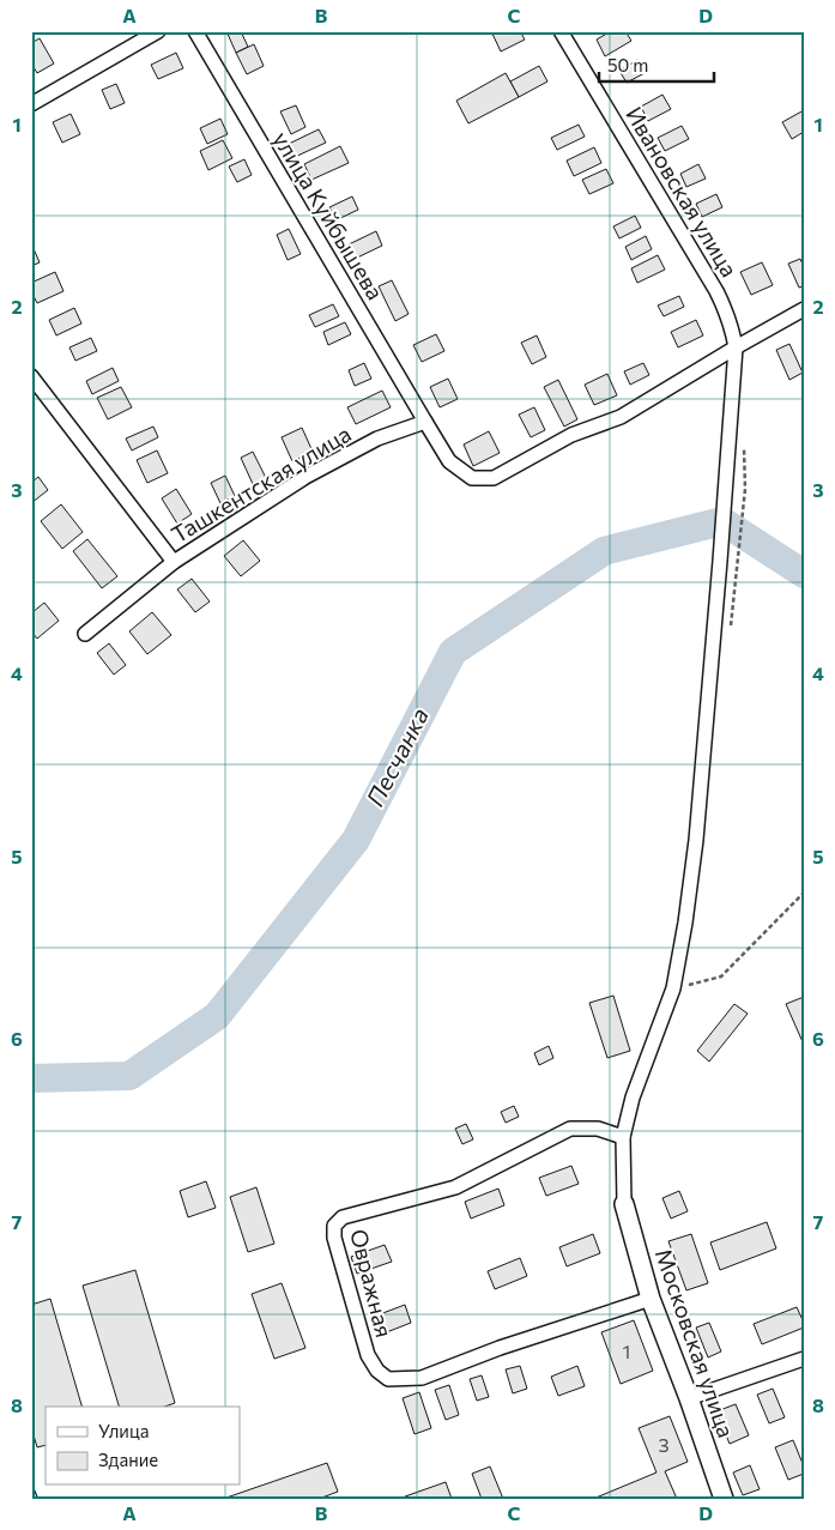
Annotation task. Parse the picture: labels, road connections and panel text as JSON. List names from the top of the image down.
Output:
{
  "streets": {
    "street": [
      "Ивановская улица",
      "улица Куйбышева",
      "Ташкентская улица",
      "Овражная",
      "Московская улица"
    ]
  },
  "crossings": [
    ["Ивановская улица", "Овражная"],
    ["Ивановская улица", "Московская улица"],
    ["улица Куйбышева", "Ташкентская улица"],
    ["Овражная", "Московская улица"]
  ],
  "water": ["Песчанка"],
  "house_numbers": ["1", "3"],
  "legend": ["Улица", "Здание"],
  "scale_bar": "50 m",
  "grid": {
    "columns": [
      "A",
      "B",
      "C",
      "D"
    ],
    "rows": [
      "1",
      "2",
      "3",
      "4",
      "5",
      "6",
      "7",
      "8"
    ]
  }
}
